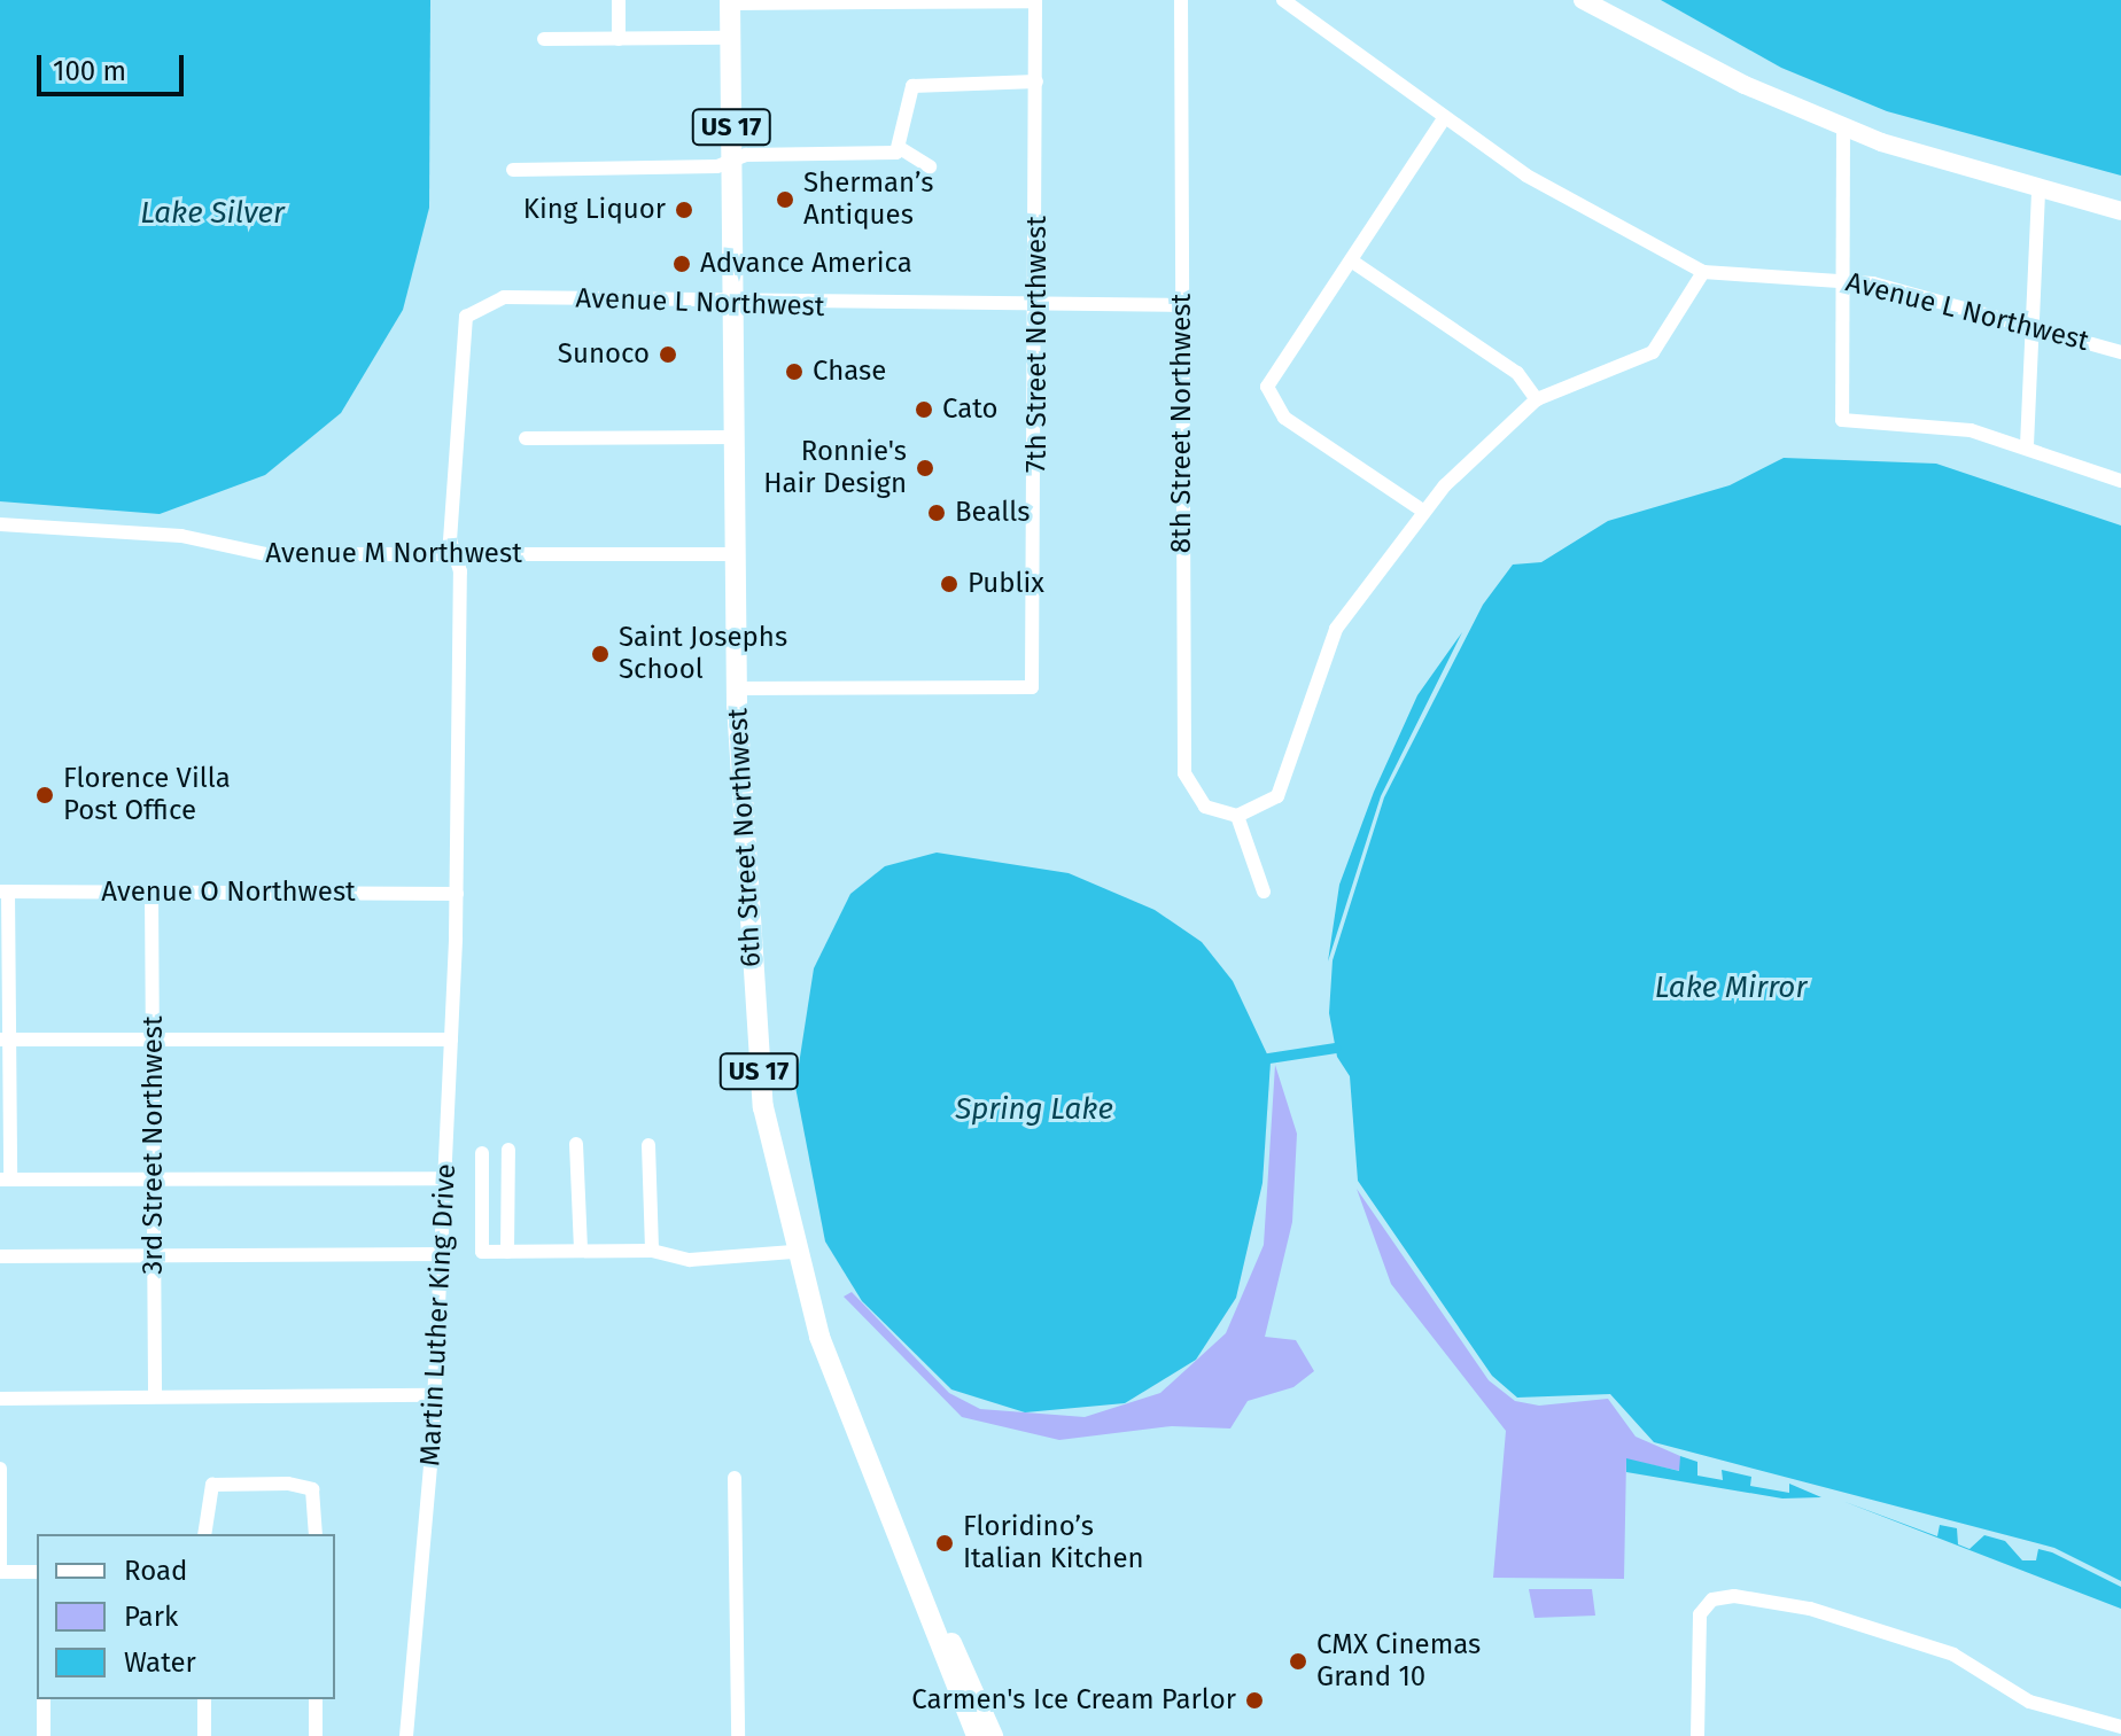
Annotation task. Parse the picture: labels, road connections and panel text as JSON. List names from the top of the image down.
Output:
{
  "streets": {
    "highway": ["US 17", "6th Street Northwest"],
    "street": [
      "Avenue L Northwest",
      "7th Street Northwest",
      "8th Street Northwest",
      "Avenue M Northwest",
      "Avenue O Northwest",
      "3rd Street Northwest",
      "Martin Luther King Drive"
    ]
  },
  "crossings": [
    ["US 17", "6th Street Northwest"],
    ["Avenue L Northwest", "7th Street Northwest"],
    ["Avenue L Northwest", "8th Street Northwest"],
    ["Avenue L Northwest", "Avenue M Northwest"],
    ["Avenue L Northwest", "6th Street Northwest"],
    ["Avenue L Northwest", "Martin Luther King Drive"],
    ["7th Street Northwest", "6th Street Northwest"],
    ["Avenue M Northwest", "6th Street Northwest"],
    ["Avenue M Northwest", "Martin Luther King Drive"],
    ["Avenue O Northwest", "3rd Street Northwest"],
    ["Avenue O Northwest", "Martin Luther King Drive"]
  ],
  "water": ["Lake Silver", "Lake Mirror", "Spring Lake"],
  "places": [
    "Sherman’s Antiques",
    "King Liquor",
    "Advance America",
    "Sunoco",
    "Chase",
    "Cato",
    "Ronnie's Hair Design",
    "Bealls",
    "Publix",
    "Saint Josephs School",
    "Florence Villa Post Office",
    "Floridino’s Italian Kitchen",
    "CMX Cinemas Grand 10",
    "Carmen's Ice Cream Parlor"
  ],
  "legend": ["Road", "Park", "Water"],
  "scale_bar": "100 m"
}
